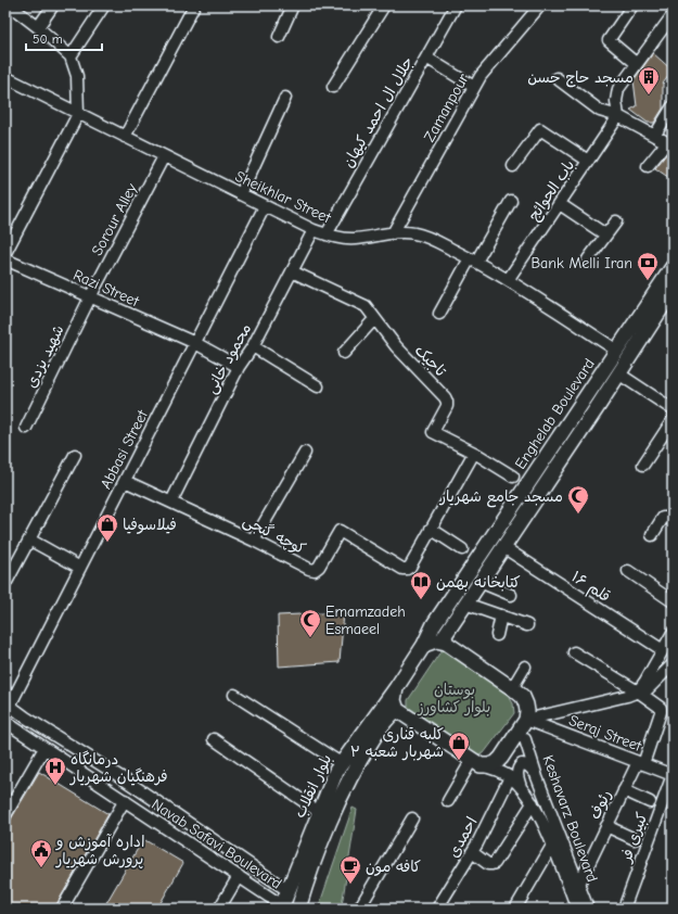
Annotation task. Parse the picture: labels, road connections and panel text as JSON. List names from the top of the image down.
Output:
{
  "streets": {
    "main road": ["Enghelab Boulevard", "بلوار انقلاب"],
    "street": [
      "Zamanpour",
      "جلال ال احمد کیهان",
      "باب الحوائج",
      "Sheikhlar Street",
      "Sorour Alley",
      "Razi Street",
      "شهید یزدی",
      "محمود خانی",
      "تاجیک",
      "Abbasi Street",
      "کوچه گنجی",
      "قلم ۱۶",
      "Seraj Street",
      "رئوف",
      "Keshavarz Boulevard",
      "احمدی",
      "کبیری فر",
      "Navab Safavi Boulevard"
    ]
  },
  "crossings": [
    ["Zamanpour", "Sheikhlar Street"],
    ["جلال ال احمد کیهان", "Sheikhlar Street"],
    ["باب الحوائج", "Sheikhlar Street"],
    ["Sheikhlar Street", "Sorour Alley"],
    ["Sheikhlar Street", "محمود خانی"],
    ["Sheikhlar Street", "Enghelab Boulevard"],
    ["Sheikhlar Street", "Abbasi Street"],
    ["Sorour Alley", "Razi Street"],
    ["Sorour Alley", "شهید یزدی"],
    ["Razi Street", "شهید یزدی"],
    ["Razi Street", "محمود خانی"],
    ["Razi Street", "Abbasi Street"],
    ["محمود خانی", "تاجیک"],
    ["محمود خانی", "کوچه گنجی"],
    ["تاجیک", "کوچه گنجی"],
    ["Enghelab Boulevard", "قلم ۱۶"],
    ["Enghelab Boulevard", "بلوار انقلاب"],
    ["Abbasi Street", "کوچه گنجی"],
    ["Abbasi Street", "Navab Safavi Boulevard"],
    ["Seraj Street", "رئوف"],
    ["Seraj Street", "Keshavarz Boulevard"],
    ["Seraj Street", "کبیری فر"],
    ["بلوار انقلاب", "Navab Safavi Boulevard"],
    ["رئوف", "Keshavarz Boulevard"],
    ["Keshavarz Boulevard", "احمدی"]
  ],
  "parks": ["بوستان بلوار کشاورز"],
  "places": {
    "building": ["مسجد حاج حسن"],
    "bank": ["Bank Melli Iran"],
    "mosque": ["مسجد جامع شهریار", "Emamzadeh Esmaeel"],
    "shop": ["فیلاسوفیا", "کلبه قناری شهربار شعبه ۲"],
    "library": ["کتابخانه بهمن"],
    "hospital": ["درمانگاه فرهنگیان شهریار"],
    "public building": ["اداره آموزش و پرورش شهریار"],
    "cafe": ["کافه مون"]
  },
  "scale_bar": "50 m"
}
